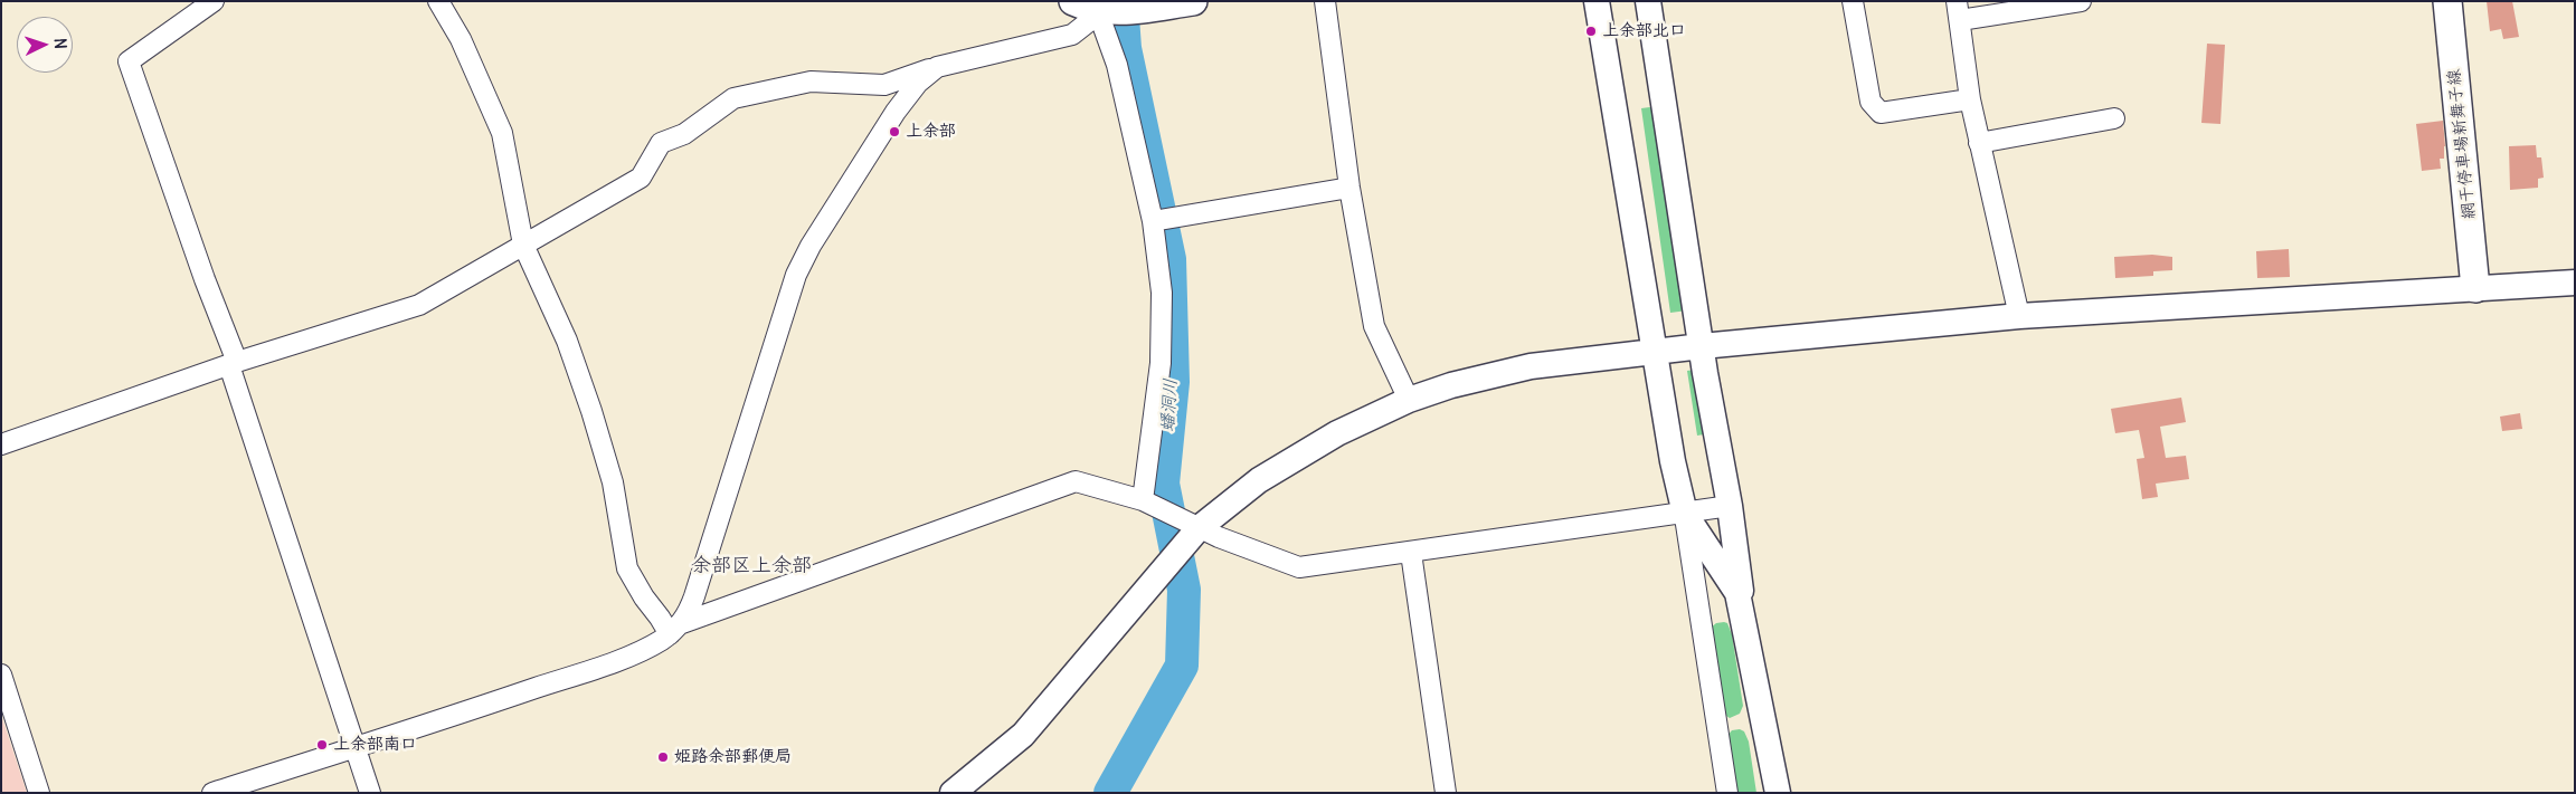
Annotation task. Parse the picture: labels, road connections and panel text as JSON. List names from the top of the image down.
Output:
{
  "streets": {
    "main road": ["網干停車場新舞子線"]
  },
  "districts": ["余部区上余部"],
  "water": ["蟠洞川"],
  "places": [
    "上余部北口",
    "上余部",
    "上余部南口",
    "姫路余部郵便局"
  ],
  "north": "right"
}
